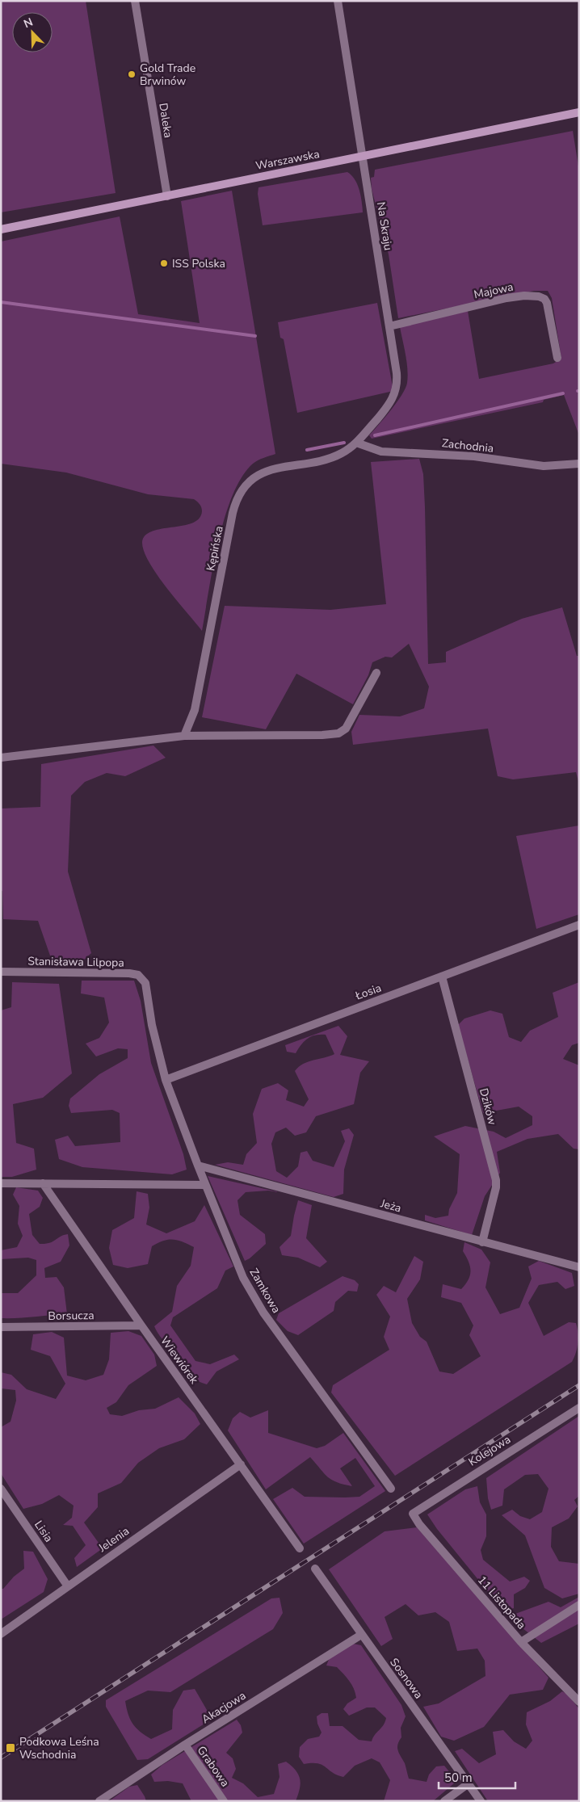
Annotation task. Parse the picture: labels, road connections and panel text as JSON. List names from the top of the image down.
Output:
{
  "streets": {
    "main road": ["Warszawska"],
    "street": [
      "Daleka",
      "Na Skraju",
      "Majowa",
      "Zachodnia",
      "Kępińska",
      "Stanisława Lilpopa",
      "Łosia",
      "Dzików",
      "Jeża",
      "Zamkowa",
      "Borsucza",
      "Wiewiórek",
      "Kolejowa",
      "Lisia",
      "Jelenia",
      "11 Listopada",
      "Sosnowa",
      "Akacjowa",
      "Grabowa"
    ]
  },
  "crossings": [
    ["Daleka", "Warszawska"],
    ["Warszawska", "Na Skraju"],
    ["Na Skraju", "Majowa"],
    ["Na Skraju", "Zachodnia"],
    ["Na Skraju", "Kępińska"],
    ["Zachodnia", "Kępińska"],
    ["Stanisława Lilpopa", "Łosia"],
    ["Stanisława Lilpopa", "Zamkowa"],
    ["Łosia", "Dzików"],
    ["Łosia", "Zamkowa"],
    ["Dzików", "Jeża"],
    ["Jeża", "Zamkowa"],
    ["Borsucza", "Wiewiórek"],
    ["Wiewiórek", "Jelenia"],
    ["Kolejowa", "11 Listopada"],
    ["Lisia", "Jelenia"],
    ["Sosnowa", "Akacjowa"],
    ["Akacjowa", "Grabowa"]
  ],
  "places": {
    "other": ["Gold Trade Brwinów", "ISS Polska"],
    "transit": ["Podkowa Leśna Wschodnia"]
  },
  "scale_bar": "50 m",
  "north": "top left"
}
